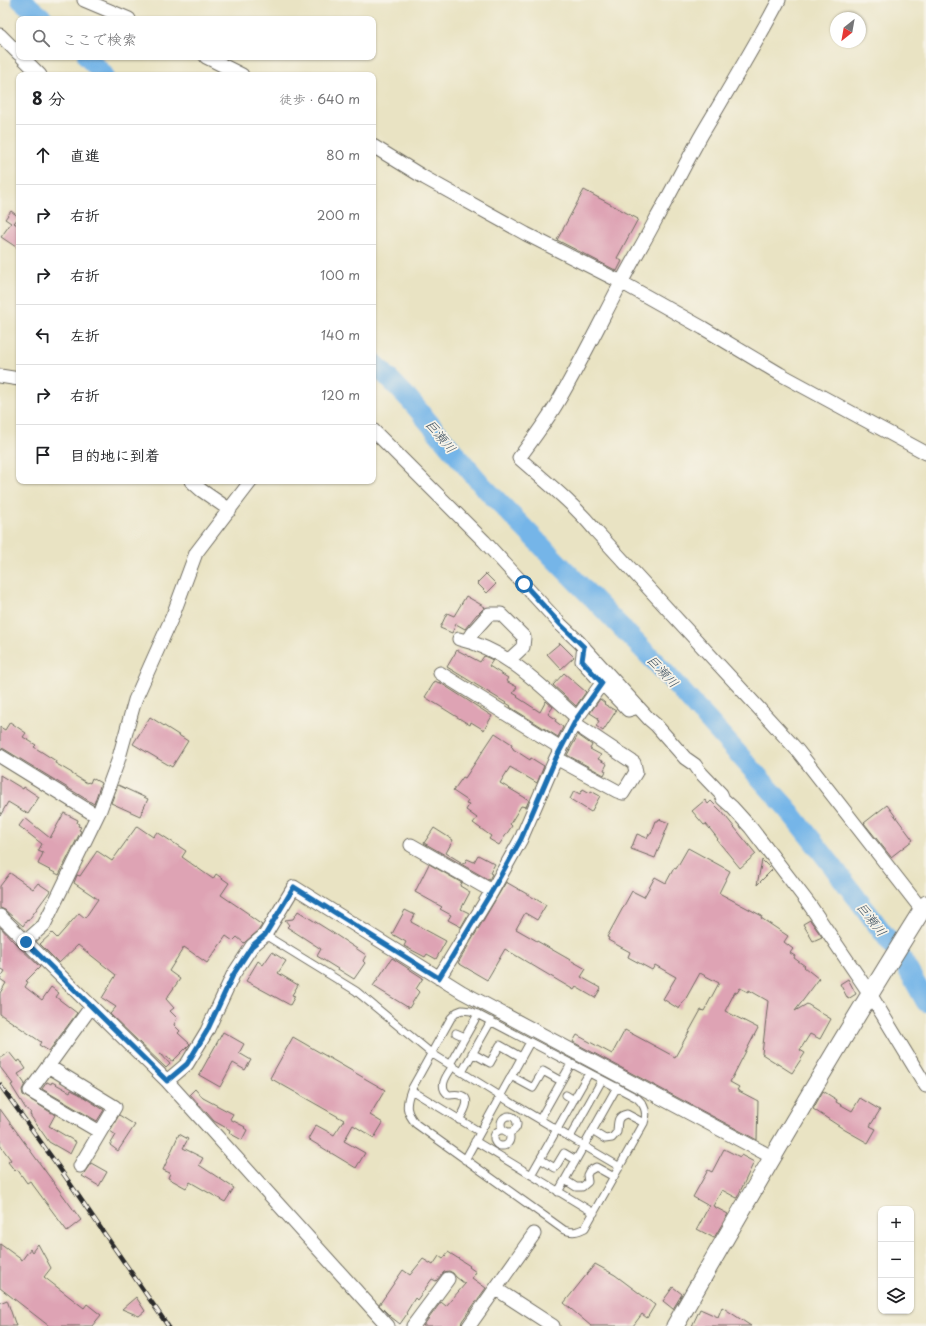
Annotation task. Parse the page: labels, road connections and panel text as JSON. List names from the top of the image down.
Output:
{
  "water": ["巨瀬川"],
  "north": "bottom left",
  "page": {
    "search": "ここで検索",
    "heading": ["8 分", "徒歩 · 640 m"],
    "list": [
      ["直進", "80 m"],
      ["右折", "200 m"],
      ["右折", "100 m"],
      ["左折", "140 m"],
      ["右折", "120 m"],
      "目的地に到着"
    ],
    "map_buttons": ["+", "−"]
  }
}
